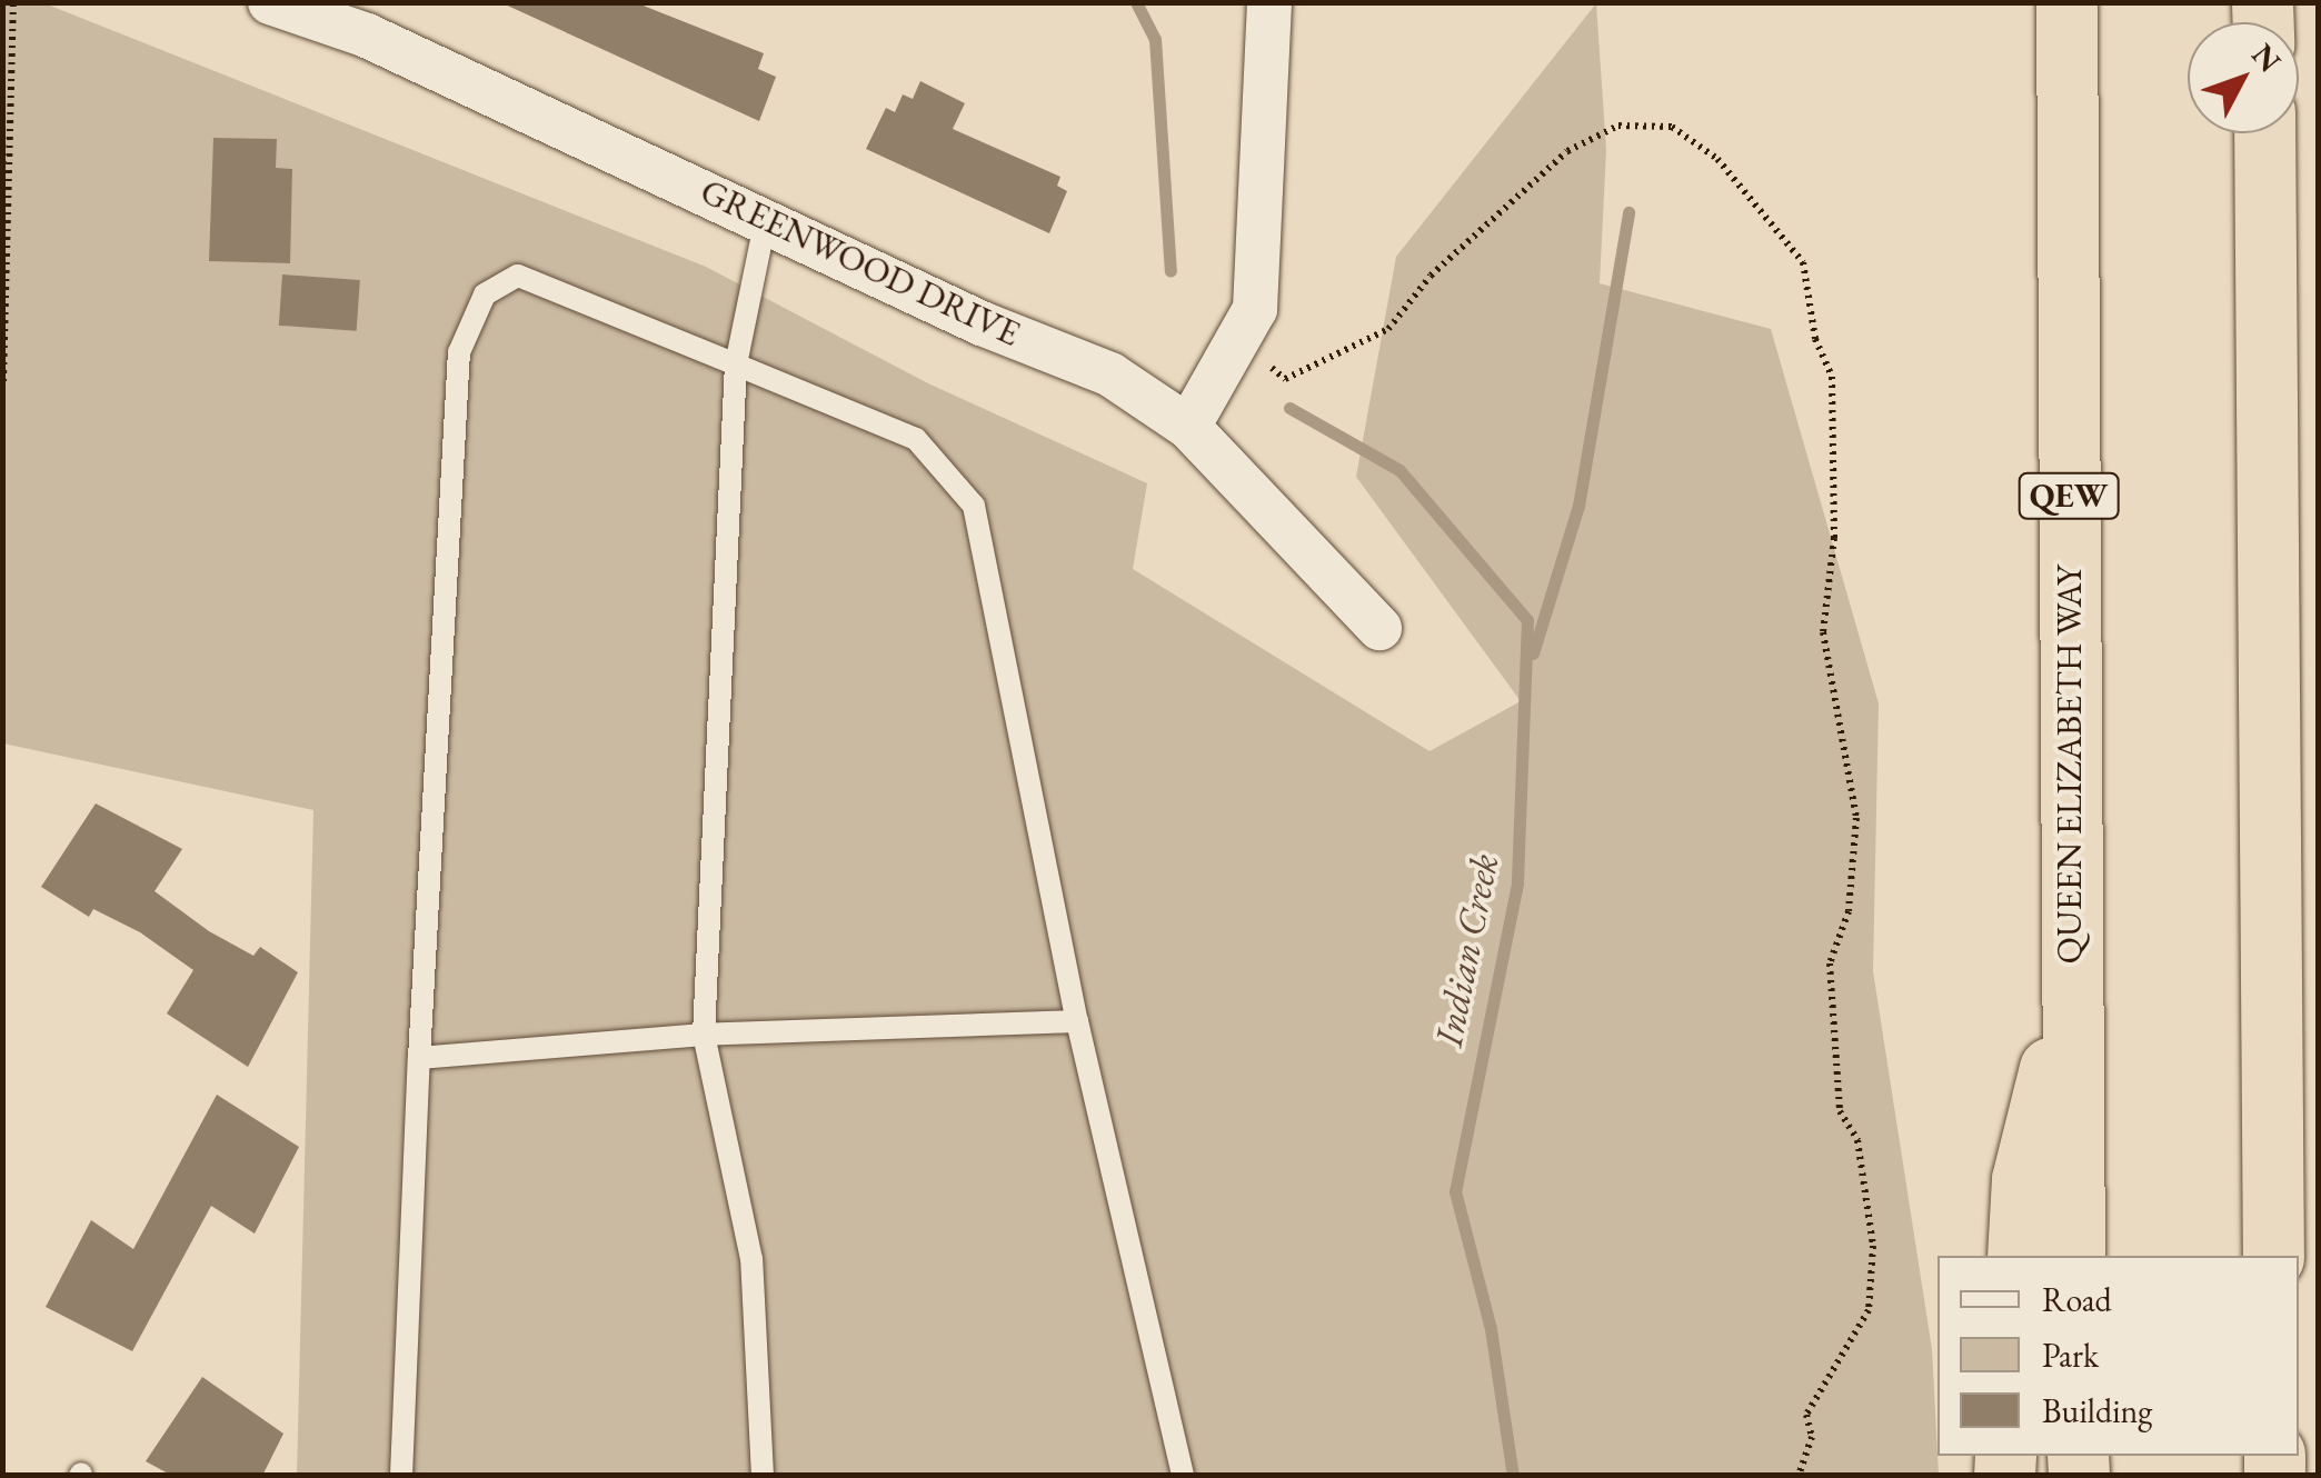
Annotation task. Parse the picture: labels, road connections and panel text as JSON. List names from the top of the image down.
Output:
{
  "streets": {
    "highway": ["QEW", "QUEEN ELIZABETH WAY"],
    "street": ["GREENWOOD DRIVE"]
  },
  "water": ["Indian Creek"],
  "legend": ["Road", "Park", "Building"],
  "north": "top right"
}
